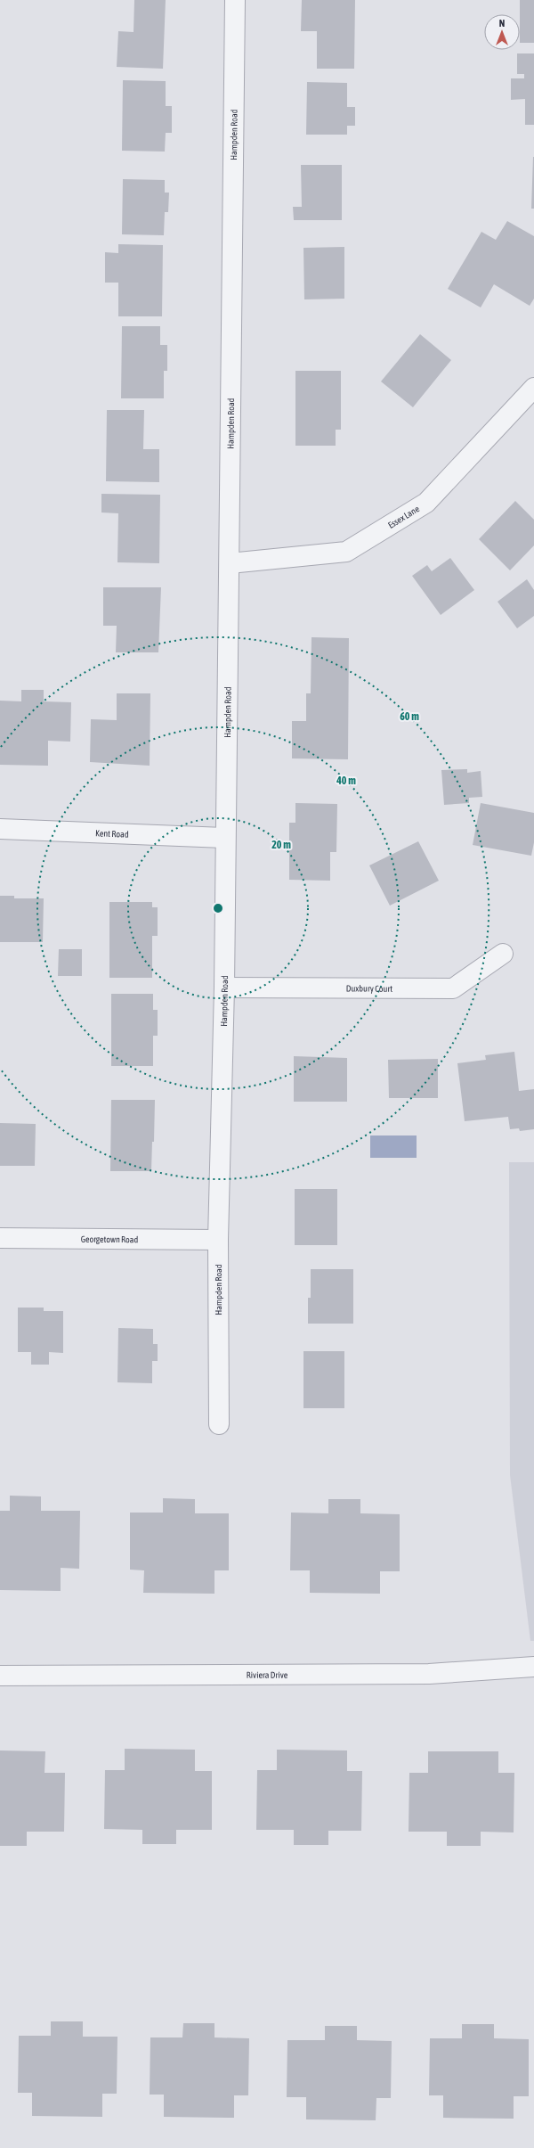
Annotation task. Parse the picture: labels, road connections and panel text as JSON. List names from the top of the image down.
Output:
{
  "streets": {
    "street": [
      "Hampden Road",
      "Essex Lane",
      "Kent Road",
      "Duxbury Court",
      "Georgetown Road",
      "Riviera Drive"
    ]
  },
  "crossings": [
    ["Hampden Road", "Essex Lane"],
    ["Hampden Road", "Kent Road"],
    ["Hampden Road", "Duxbury Court"],
    ["Hampden Road", "Georgetown Road"]
  ],
  "north": "top",
  "rings": ["60 m", "40 m", "20 m"]
}
